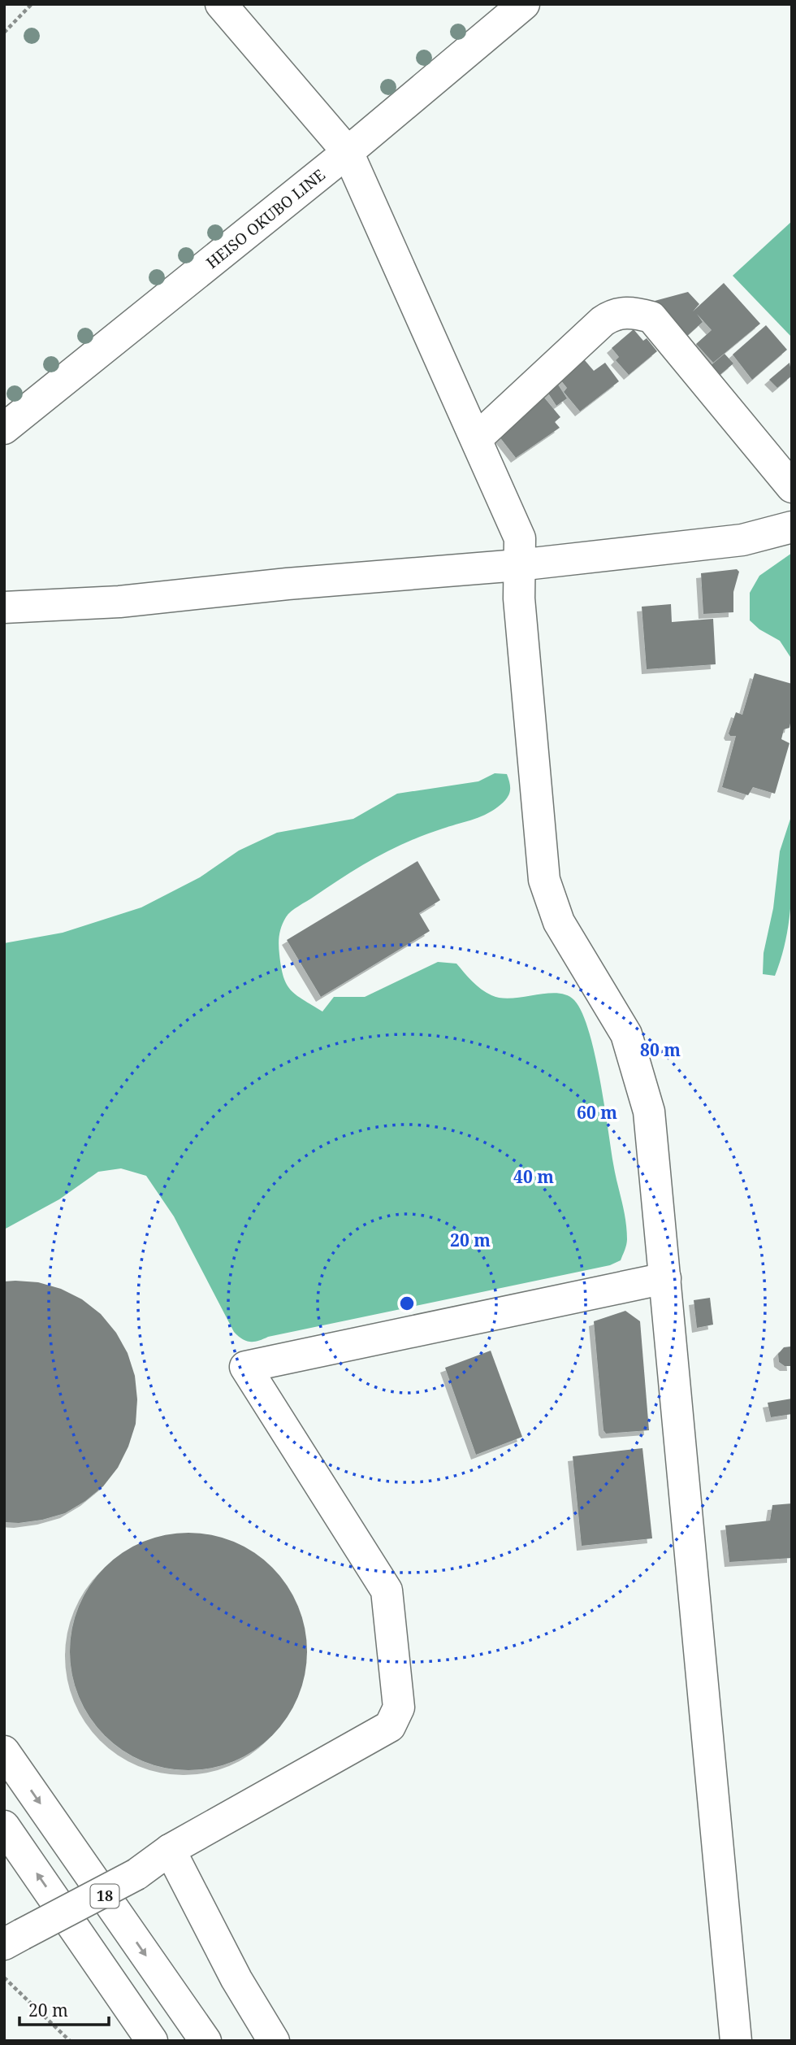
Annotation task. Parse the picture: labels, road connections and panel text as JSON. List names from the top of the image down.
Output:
{
  "streets": {
    "main road": ["HEISO OKUBO LINE", "18"]
  },
  "scale_bar": "20 m",
  "rings": [
    "80 m",
    "60 m",
    "40 m",
    "20 m"
  ]
}
